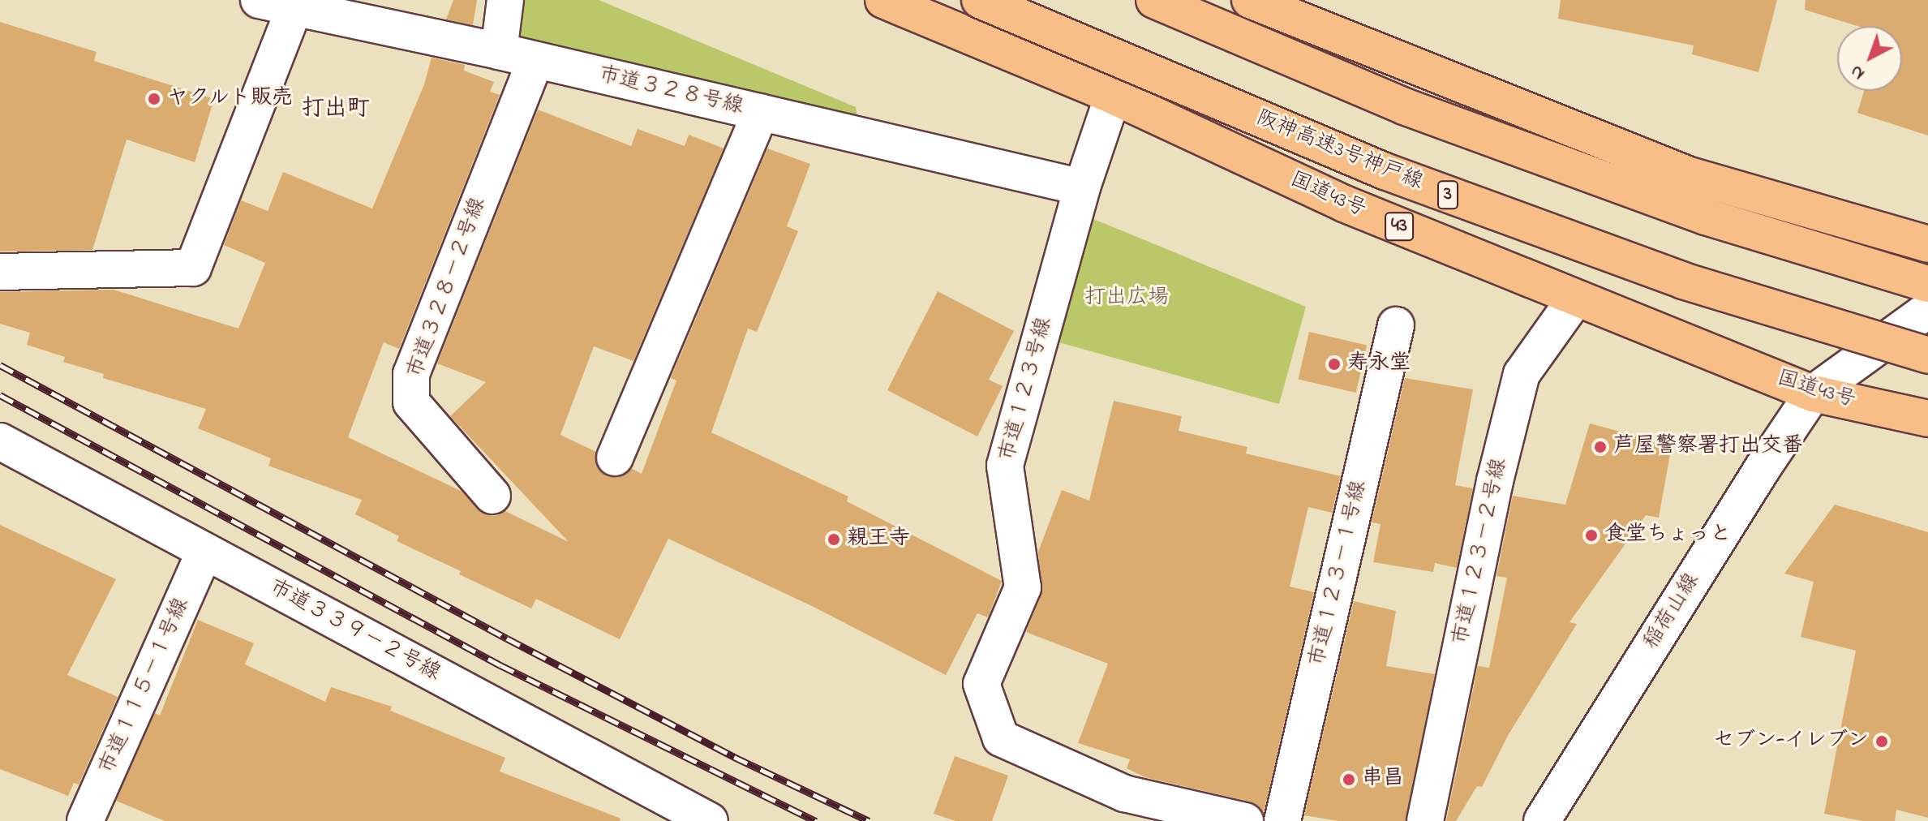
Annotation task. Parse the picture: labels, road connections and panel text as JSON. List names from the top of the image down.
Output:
{
  "streets": {
    "highway": [
      "阪神高速3号神戸線",
      "3",
      "国道43号",
      "43"
    ],
    "street": [
      "市道３２８号線",
      "市道３２８－２号線",
      "市道１２３号線",
      "市道１２３－２号線",
      "市道１２３－１号線",
      "稲荷山線",
      "市道３３９－２号線",
      "市道１１５－１号線"
    ]
  },
  "crossings": [
    ["市道３２８号線", "市道３２８－２号線"],
    ["市道３２８号線", "市道１２３号線"],
    ["国道43号", "市道１２３号線"],
    ["国道43号", "市道１２３－２号線"],
    ["国道43号", "稲荷山線"],
    ["市道３３９－２号線", "市道１１５－１号線"]
  ],
  "districts": ["打出町"],
  "parks": ["打出広場"],
  "places": [
    "ヤクルト販売",
    "寿永堂",
    "芦屋警察署打出交番",
    "食堂ちょっと",
    "親王寺",
    "セブン-イレブン",
    "串昌"
  ],
  "north": "bottom left"
}
